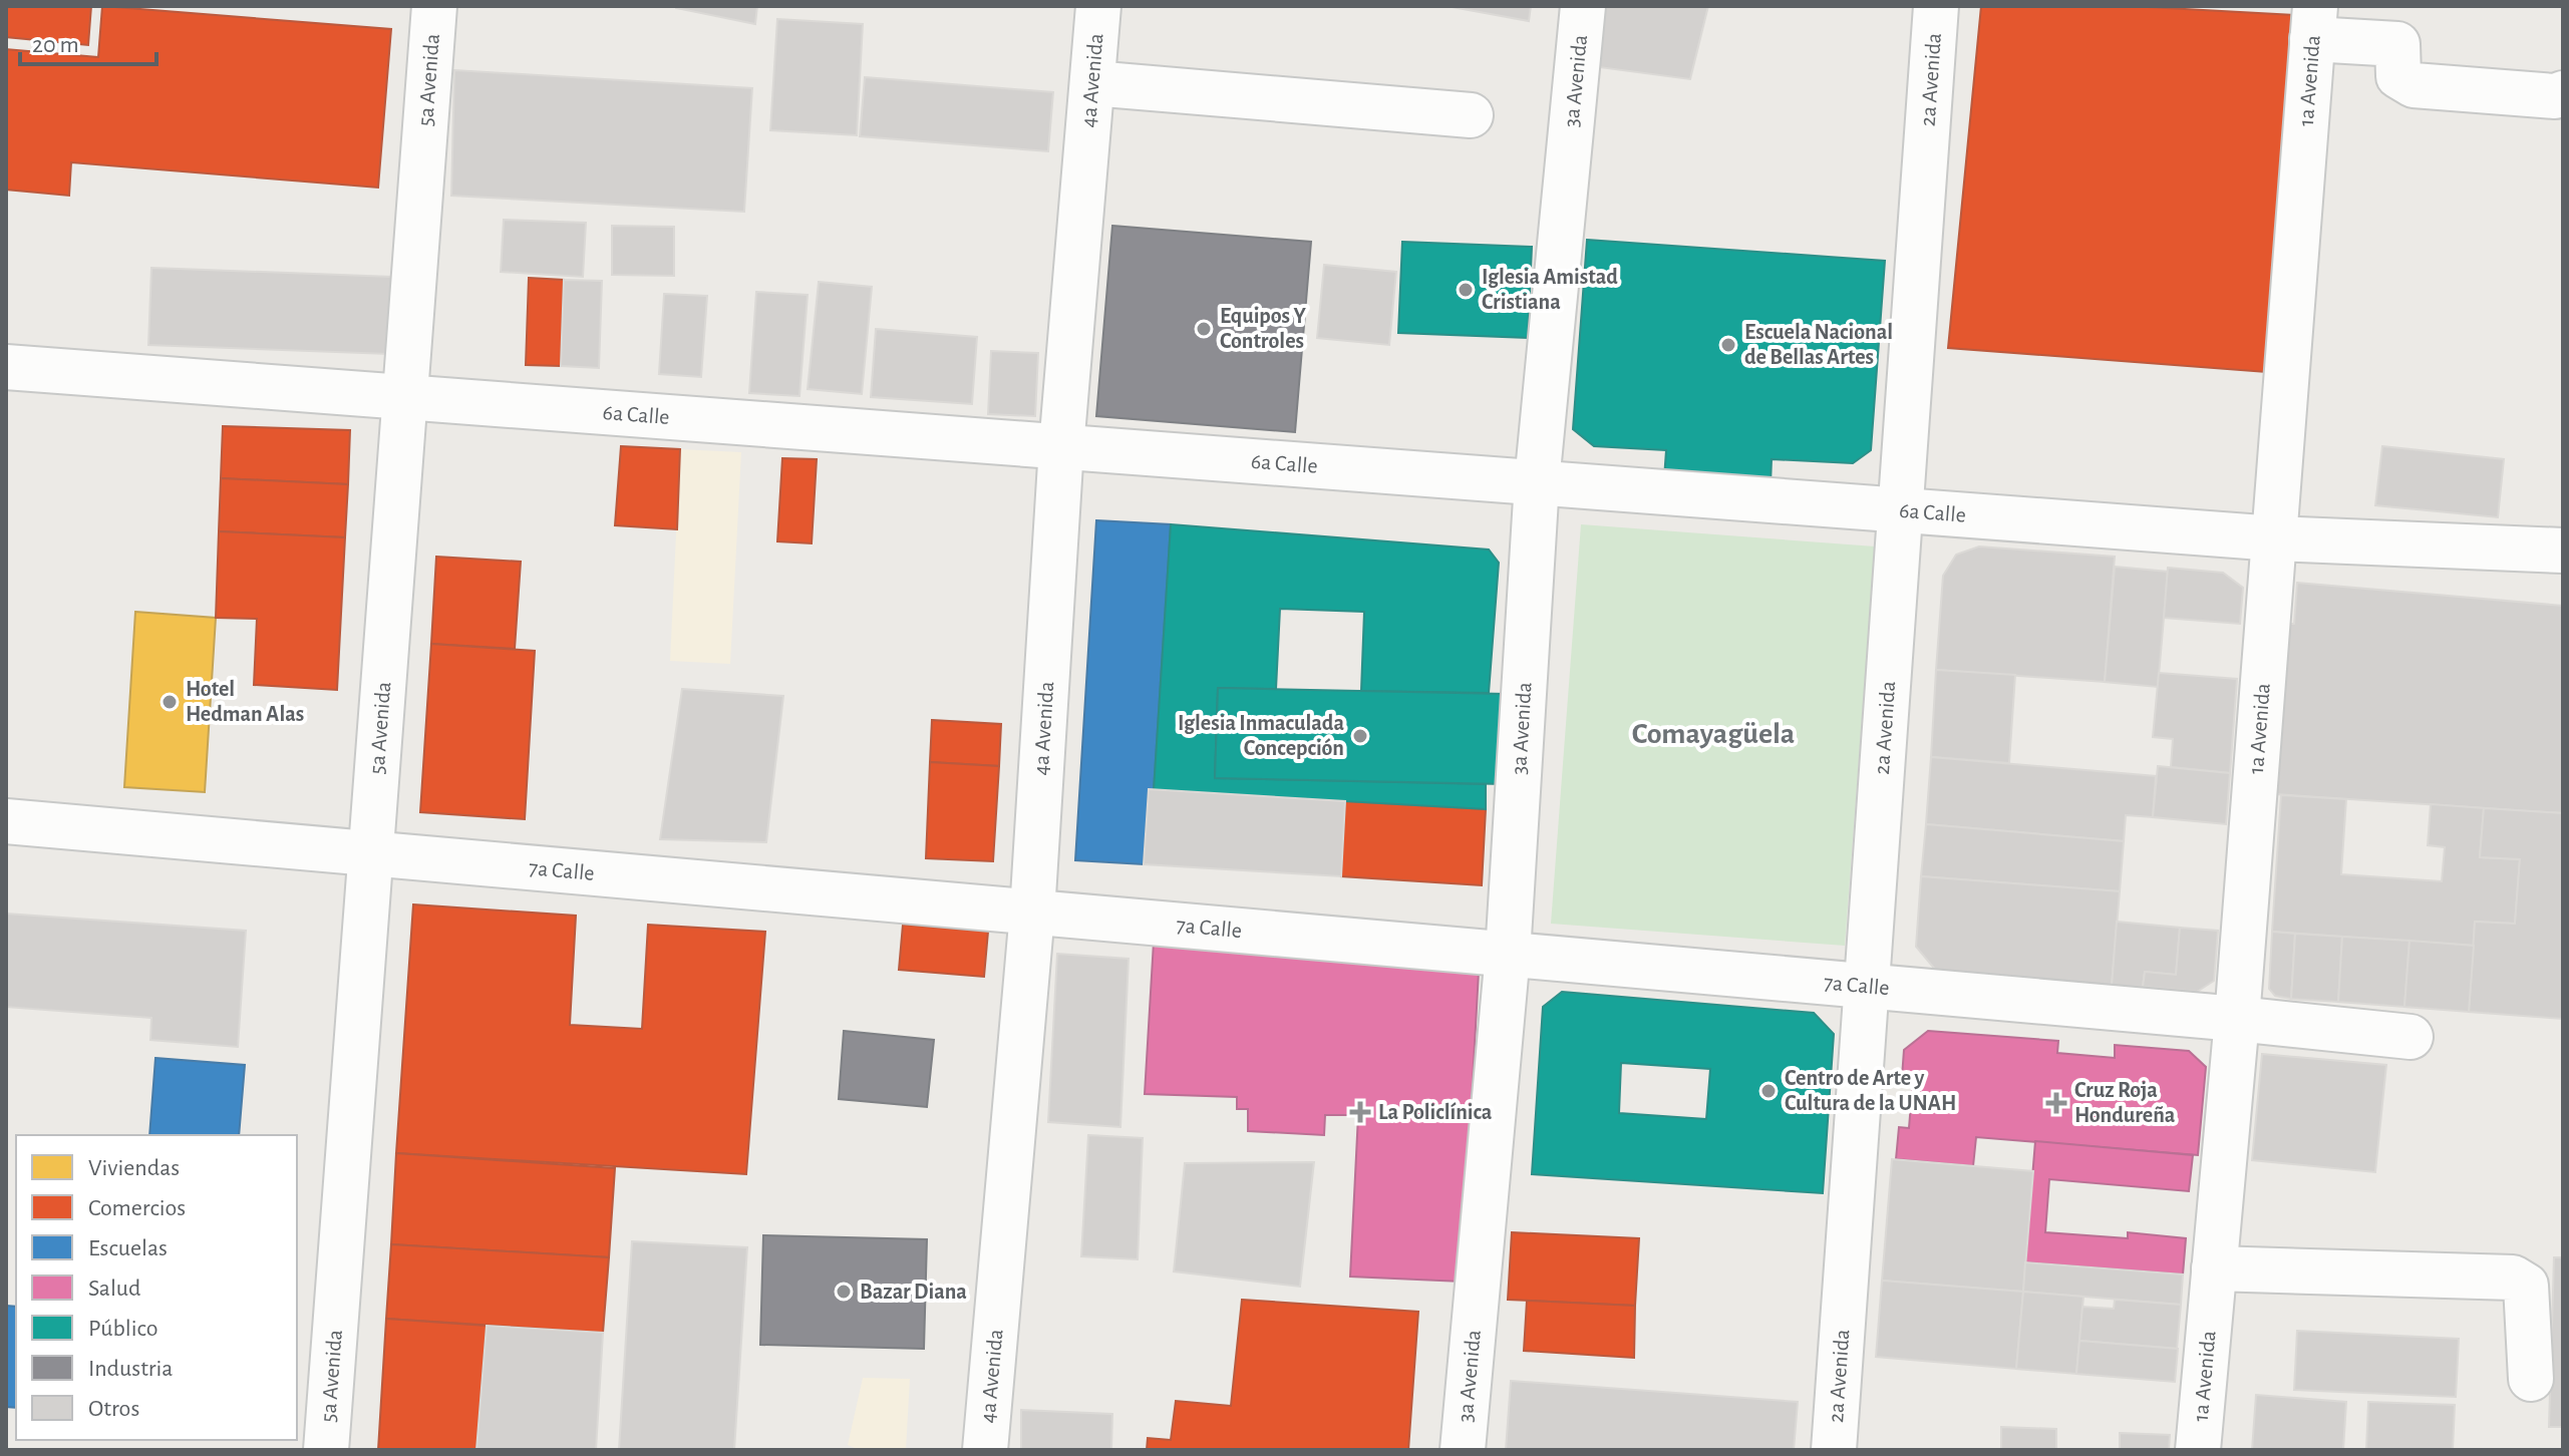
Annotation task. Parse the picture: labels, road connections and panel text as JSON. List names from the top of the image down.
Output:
{
  "streets": {
    "street": [
      "5a Avenida",
      "4a Avenida",
      "3a Avenida",
      "2a Avenida",
      "1a Avenida",
      "6a Calle",
      "7a Calle"
    ]
  },
  "crossings": [
    ["5a Avenida", "6a Calle"],
    ["5a Avenida", "7a Calle"],
    ["4a Avenida", "6a Calle"],
    ["4a Avenida", "7a Calle"],
    ["3a Avenida", "6a Calle"],
    ["3a Avenida", "7a Calle"],
    ["2a Avenida", "6a Calle"],
    ["2a Avenida", "7a Calle"],
    ["1a Avenida", "6a Calle"],
    ["1a Avenida", "7a Calle"]
  ],
  "districts": ["Comayagüela"],
  "places": {
    "other": [
      "Iglesia Amistad Cristiana",
      "Equipos Y Controles",
      "Escuela Nacional de Bellas Artes",
      "Hotel Hedman Alas",
      "Iglesia Inmaculada Concepción",
      "Centro de Arte y Cultura de la UNAH",
      "Bazar Diana"
    ],
    "health": ["Cruz Roja Hondureña", "La Policlínica"]
  },
  "legend": [
    "Viviendas",
    "Comercios",
    "Escuelas",
    "Salud",
    "Público",
    "Industria",
    "Otros"
  ],
  "scale_bar": "20 m"
}
